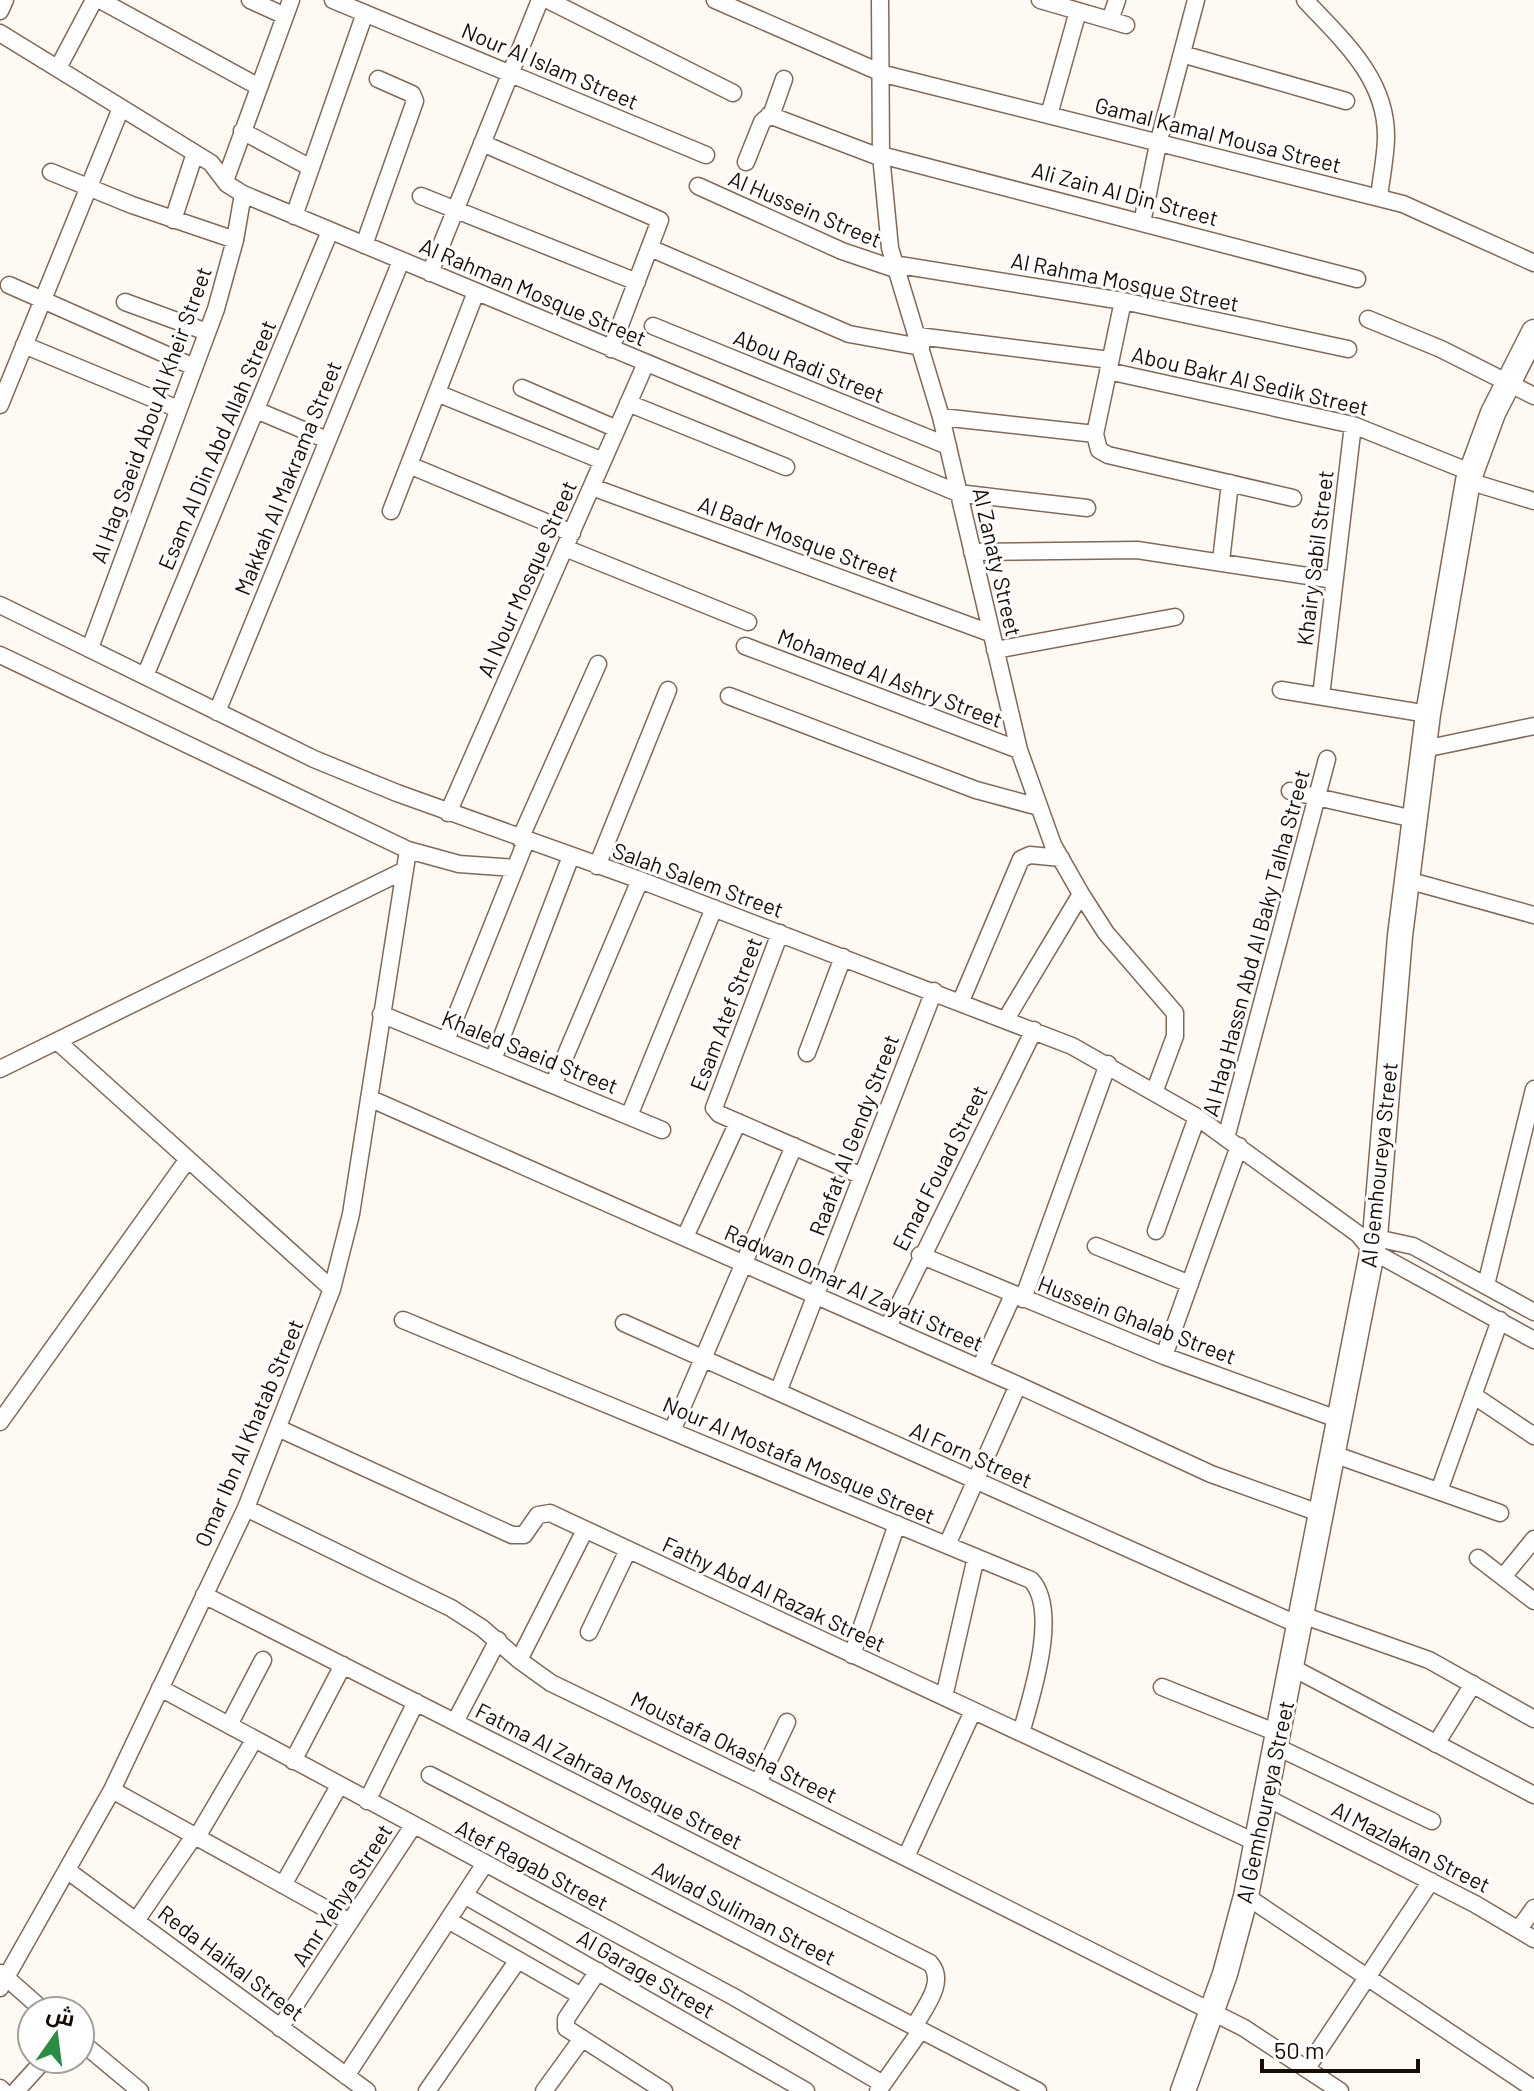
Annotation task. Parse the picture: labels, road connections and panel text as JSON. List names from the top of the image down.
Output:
{
  "streets": {
    "main road": ["Al Gemhoureya Street"],
    "street": [
      "Nour Al Islam Street",
      "Gamal Kamal Mousa Street",
      "Ali Zain Al Din Street",
      "Al Hussein Street",
      "Al Rahma Mosque Street",
      "Al Rahman Mosque Street",
      "Abou Radi Street",
      "Abou Bakr Al Sedik Street",
      "Al Hag Saeid Abou Al Kheir Street",
      "Esam Al Din Abd Allah Street",
      "Makkah Al Makrama Street",
      "Al Badr Mosque Street",
      "Khairy Sabil Street",
      "Al Zanaty Street",
      "Al Nour Mosque Street",
      "Mohamed Al Ashry Street",
      "Salah Salem Street",
      "Al Hag Hassn Abd Al Baky Talha Street",
      "Esam Atef Street",
      "Khaled Saeid Street",
      "Raafat Al Gendy Street",
      "Emad Fouad Street",
      "Radwan Omar Al Zayati Street",
      "Hussein Ghalab Street",
      "Omar Ibn Al Khatab Street",
      "Al Forn Street",
      "Nour Al Mostafa Mosque Street",
      "Fathy Abd Al Razak Street",
      "Moustafa Okasha Street",
      "Fatma Al Zahraa Mosque Street",
      "Al Mazlakan Street",
      "Atef Ragab Street",
      "Amr Yehya Street",
      "Awlad Suliman Street",
      "Reda Haikal Street",
      "Al Garage Street"
    ]
  },
  "crossings": [
    ["Gamal Kamal Mousa Street", "Al Zanaty Street"],
    ["Ali Zain Al Din Street", "Al Zanaty Street"],
    ["Al Hussein Street", "Al Rahma Mosque Street"],
    ["Al Hussein Street", "Al Zanaty Street"],
    ["Al Rahma Mosque Street", "Al Zanaty Street"],
    ["Al Rahman Mosque Street", "Al Hag Saeid Abou Al Kheir Street"],
    ["Al Rahman Mosque Street", "Esam Al Din Abd Allah Street"],
    ["Al Rahman Mosque Street", "Makkah Al Makrama Street"],
    ["Al Rahman Mosque Street", "Al Zanaty Street"],
    ["Al Rahman Mosque Street", "Al Nour Mosque Street"],
    ["Abou Radi Street", "Al Zanaty Street"],
    ["Abou Bakr Al Sedik Street", "Khairy Sabil Street"],
    ["Abou Bakr Al Sedik Street", "Al Zanaty Street"],
    ["Abou Bakr Al Sedik Street", "Al Gemhoureya Street"],
    ["Al Hag Saeid Abou Al Kheir Street", "Salah Salem Street"],
    ["Esam Al Din Abd Allah Street", "Salah Salem Street"],
    ["Makkah Al Makrama Street", "Salah Salem Street"],
    ["Al Badr Mosque Street", "Al Zanaty Street"],
    ["Al Badr Mosque Street", "Al Nour Mosque Street"],
    ["Al Zanaty Street", "Mohamed Al Ashry Street"],
    ["Al Zanaty Street", "Salah Salem Street"],
    ["Al Nour Mosque Street", "Salah Salem Street"],
    ["Salah Salem Street", "Al Hag Hassn Abd Al Baky Talha Street"],
    ["Salah Salem Street", "Esam Atef Street"],
    ["Salah Salem Street", "Raafat Al Gendy Street"],
    ["Salah Salem Street", "Al Gemhoureya Street"],
    ["Salah Salem Street", "Emad Fouad Street"],
    ["Al Hag Hassn Abd Al Baky Talha Street", "Hussein Ghalab Street"],
    ["Khaled Saeid Street", "Omar Ibn Al Khatab Street"],
    ["Raafat Al Gendy Street", "Radwan Omar Al Zayati Street"],
    ["Raafat Al Gendy Street", "Al Forn Street"],
    ["Al Gemhoureya Street", "Radwan Omar Al Zayati Street"],
    ["Al Gemhoureya Street", "Hussein Ghalab Street"],
    ["Al Gemhoureya Street", "Al Forn Street"],
    ["Al Gemhoureya Street", "Fathy Abd Al Razak Street"],
    ["Al Gemhoureya Street", "Moustafa Okasha Street"],
    ["Al Gemhoureya Street", "Al Mazlakan Street"],
    ["Emad Fouad Street", "Radwan Omar Al Zayati Street"],
    ["Emad Fouad Street", "Hussein Ghalab Street"],
    ["Radwan Omar Al Zayati Street", "Omar Ibn Al Khatab Street"],
    ["Omar Ibn Al Khatab Street", "Fathy Abd Al Razak Street"],
    ["Omar Ibn Al Khatab Street", "Moustafa Okasha Street"],
    ["Omar Ibn Al Khatab Street", "Fatma Al Zahraa Mosque Street"],
    ["Omar Ibn Al Khatab Street", "Atef Ragab Street"],
    ["Omar Ibn Al Khatab Street", "Reda Haikal Street"],
    ["Nour Al Mostafa Mosque Street", "Fathy Abd Al Razak Street"],
    ["Fatma Al Zahraa Mosque Street", "Atef Ragab Street"],
    ["Fatma Al Zahraa Mosque Street", "Awlad Suliman Street"],
    ["Atef Ragab Street", "Amr Yehya Street"],
    ["Amr Yehya Street", "Reda Haikal Street"]
  ],
  "scale_bar": "50 m",
  "north": "top"
}
